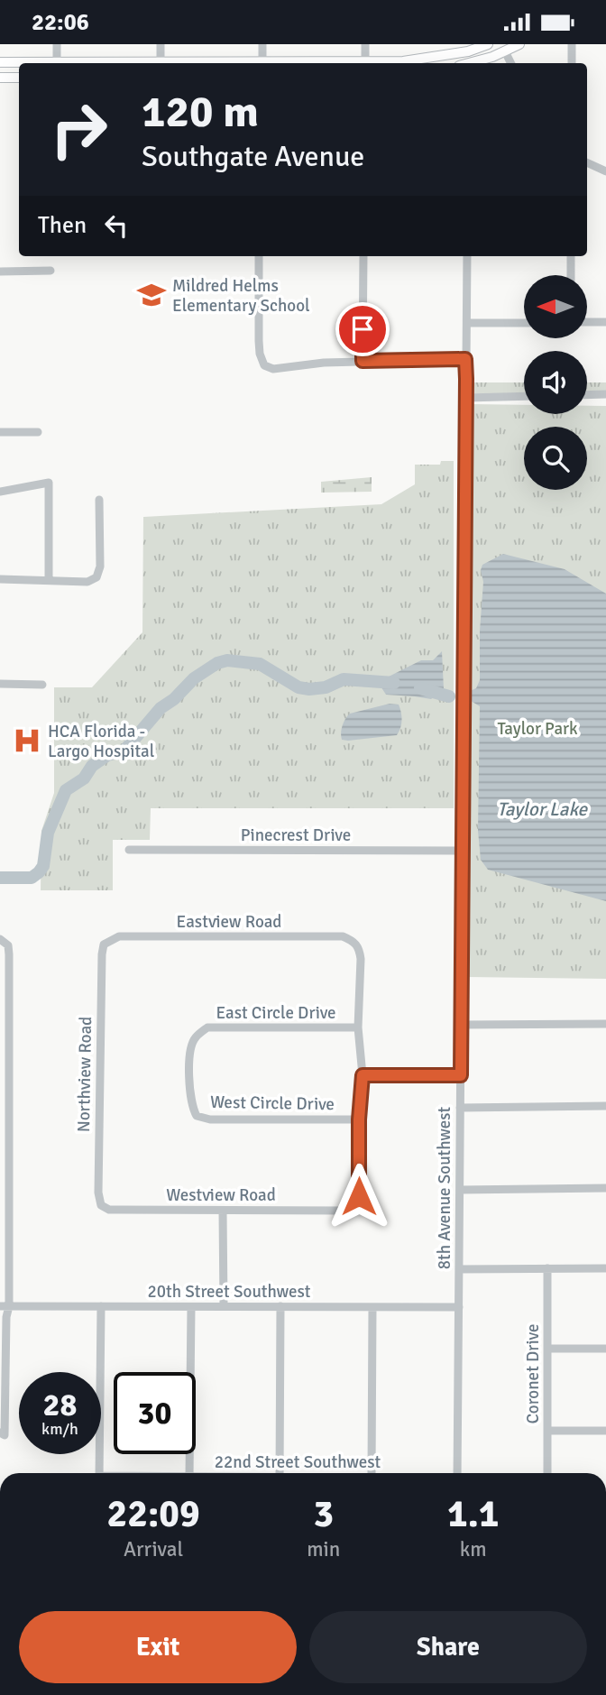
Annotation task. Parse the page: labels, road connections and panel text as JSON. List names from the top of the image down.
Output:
{
  "streets": {
    "street": [
      "Pinecrest Drive",
      "Eastview Road",
      "East Circle Drive",
      "Northview Road",
      "West Circle Drive",
      "8th Avenue Southwest",
      "Westview Road",
      "20th Street Southwest",
      "Coronet Drive"
    ]
  },
  "crossings": [
    ["Pinecrest Drive", "8th Avenue Southwest"],
    ["Eastview Road", "East Circle Drive"],
    ["Eastview Road", "Northview Road"],
    ["East Circle Drive", "West Circle Drive"],
    ["Northview Road", "Westview Road"],
    ["West Circle Drive", "Westview Road"],
    ["8th Avenue Southwest", "20th Street Southwest"]
  ],
  "water": ["Taylor Lake"],
  "parks": ["Taylor Park"],
  "places": {
    "school or university": ["Mildred Helms Elementary School"],
    "hospital": ["HCA Florida - Largo Hospital"]
  },
  "north": "left",
  "page": {
    "status": "22:06",
    "turn": ["120 m", "Southgate Avenue"],
    "then": "Then",
    "speed": "28 km/h",
    "limit": "30",
    "eta": [
      "22:09",
      "Arrival",
      "3",
      "min",
      "1.1",
      "km"
    ],
    "buttons": ["Exit", "Share"]
  }
}
